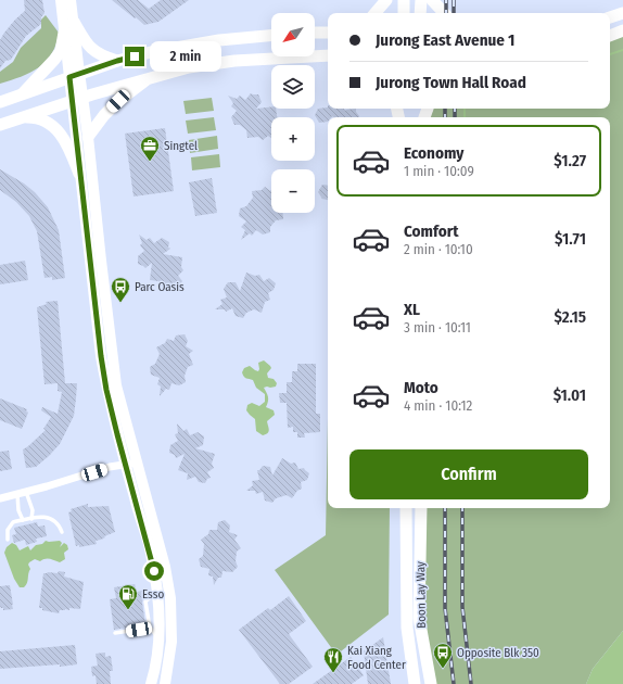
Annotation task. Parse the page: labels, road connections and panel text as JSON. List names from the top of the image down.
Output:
{
  "streets": {
    "main road": ["Boon Lay Way"]
  },
  "places": {
    "office": ["Singtel"],
    "bus stop": ["Parc Oasis", "Opposite Blk 350"],
    "fuel station": ["Esso"],
    "restaurant": ["Kai Xiang Food Center"]
  },
  "north": "bottom left",
  "page": {
    "map_buttons": ["+", "−"],
    "banner": ["Jurong East Avenue 1", "Jurong Town Hall Road"],
    "bubble": "2 min",
    "list": [
      {
        "name": "Economy",
        "note": "1 min · 10:09",
        "value": "$1.27"
      },
      {
        "name": "Comfort",
        "note": "2 min · 10:10",
        "value": "$1.71"
      },
      {
        "name": "XL",
        "note": "3 min · 10:11",
        "value": "$2.15"
      },
      {
        "name": "Moto",
        "note": "4 min · 10:12",
        "value": "$1.01"
      }
    ],
    "buttons": "Confirm"
  }
}
